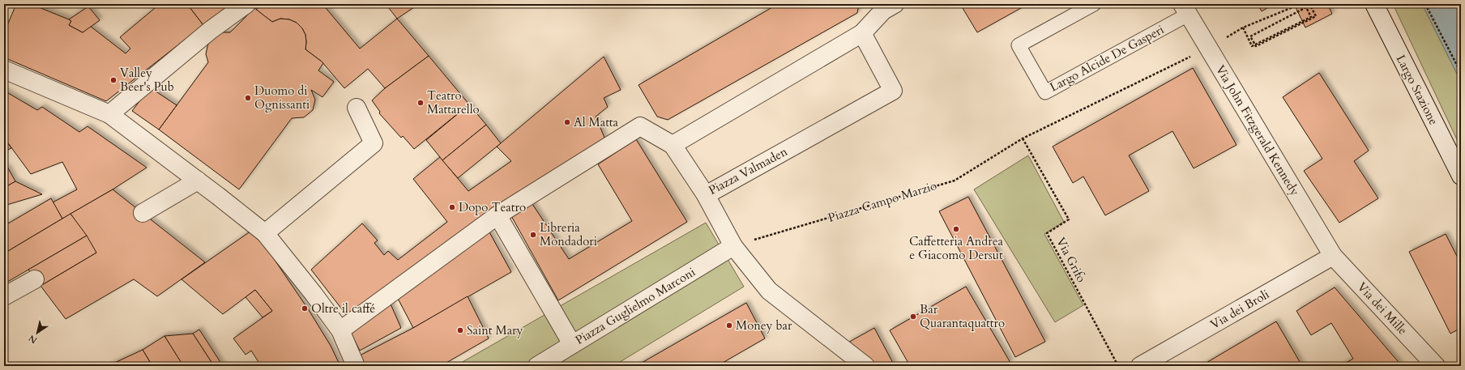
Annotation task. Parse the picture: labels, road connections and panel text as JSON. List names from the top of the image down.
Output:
{
  "streets": {
    "street": [
      "Largo Stazione",
      "Via John Fitzgerald Kennedy",
      "Piazza Valmaden",
      "Piazza Guglielmo Marconi",
      "Via dei Mille",
      "Via dei Broli"
    ],
    "lane": ["Largo Alcide De Gasperi"],
    "path": ["Piazza Campo Marzio", "Via Grifo"]
  },
  "crossings": [
    ["Largo Alcide De Gasperi", "Via John Fitzgerald Kennedy"],
    ["Via John Fitzgerald Kennedy", "Piazza Campo Marzio"],
    ["Via John Fitzgerald Kennedy", "Via dei Mille"],
    ["Via John Fitzgerald Kennedy", "Via dei Broli"],
    ["Piazza Campo Marzio", "Via Grifo"],
    ["Piazza Campo Marzio", "Piazza Guglielmo Marconi"],
    ["Via dei Mille", "Via dei Broli"]
  ],
  "places": [
    "Valley Beer's Pub",
    "Duomo di Ognissanti",
    "Teatro Mattarello",
    "Al Matta",
    "Dopo Teatro",
    "Caffetteria Andrea e Giacomo Dersut",
    "Libreria Mondadori",
    "Oltre il caffé",
    "Bar Quarantaquattro",
    "Money bar",
    "Saint Mary"
  ],
  "north": "bottom left"
}
